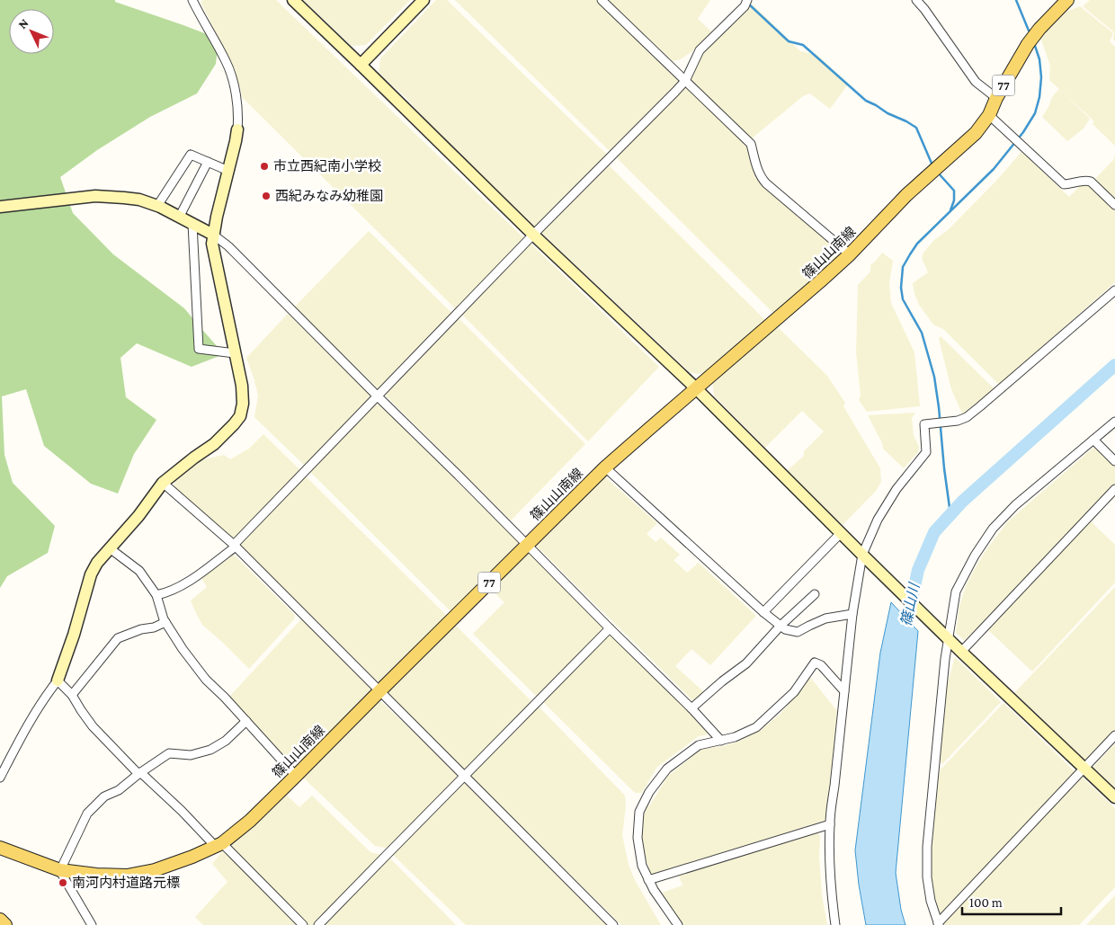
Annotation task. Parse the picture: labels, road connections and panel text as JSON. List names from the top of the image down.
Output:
{
  "streets": {
    "main road": ["77", "篠山山南線"]
  },
  "water": ["篠山川"],
  "places": ["市立西紀南小学校", "西紀みなみ幼稚園", "南河内村道路元標"],
  "scale_bar": "100 m",
  "north": "top left"
}
